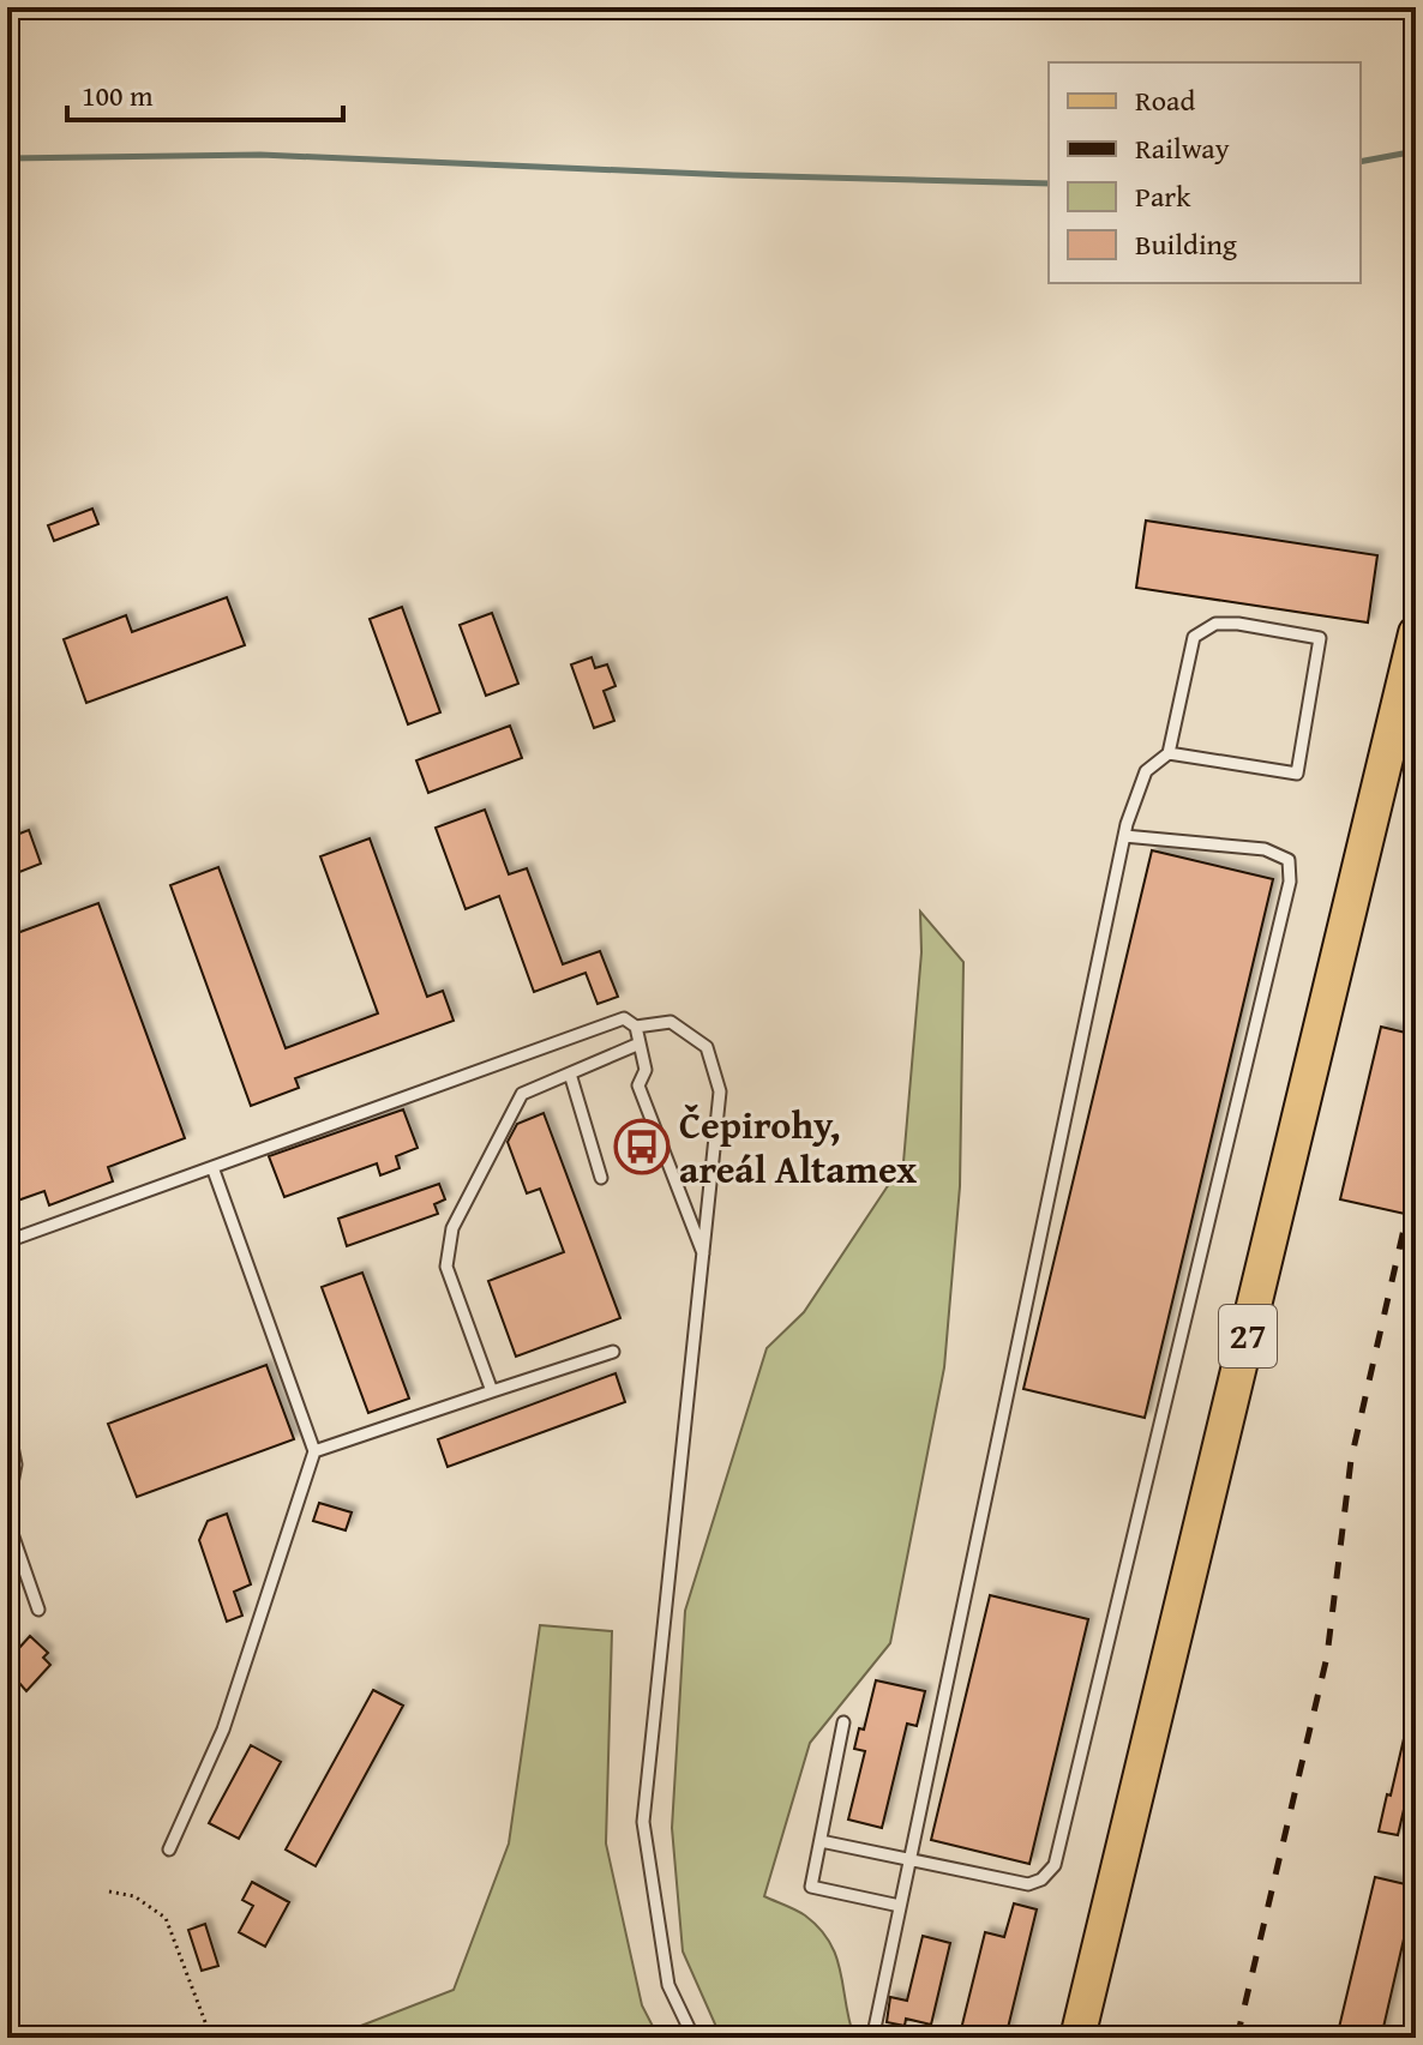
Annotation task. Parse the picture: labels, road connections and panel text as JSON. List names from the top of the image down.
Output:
{
  "streets": {
    "main road": ["27"]
  },
  "places": {
    "bus stop": ["Čepirohy, areál Altamex"]
  },
  "legend": [
    "Road",
    "Railway",
    "Park",
    "Building"
  ],
  "scale_bar": "100 m"
}
